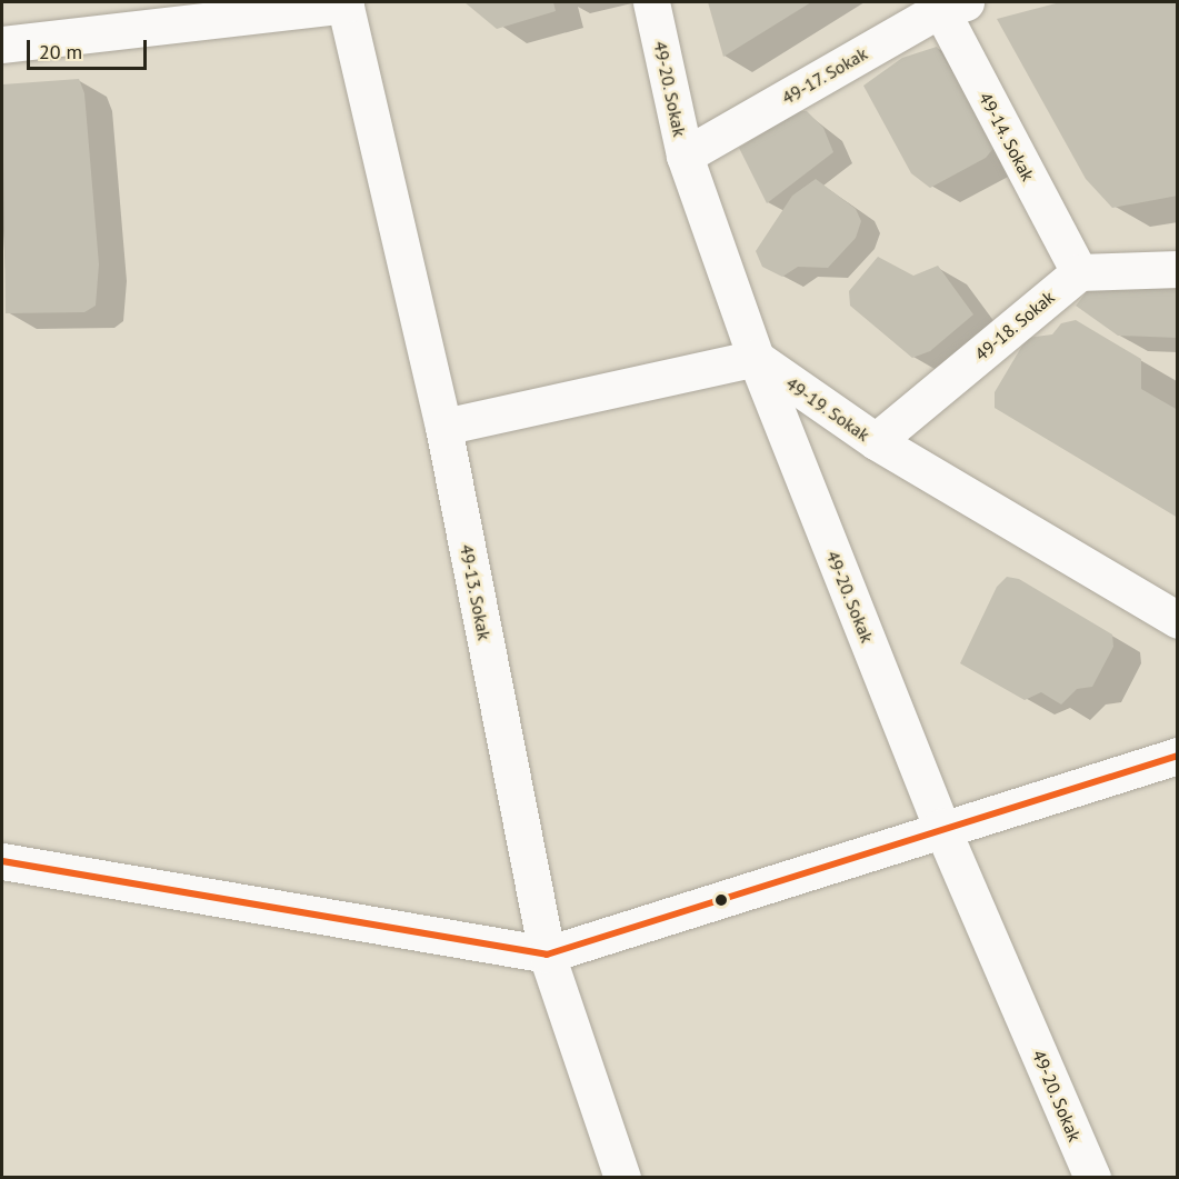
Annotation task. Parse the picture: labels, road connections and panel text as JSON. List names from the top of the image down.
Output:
{
  "streets": {
    "street": [
      "49-17. Sokak",
      "49-20. Sokak",
      "49-14. Sokak",
      "49-18. Sokak",
      "49-19. Sokak",
      "49-13. Sokak"
    ]
  },
  "crossings": [
    ["49-17. Sokak", "49-20. Sokak"],
    ["49-17. Sokak", "49-14. Sokak"],
    ["49-20. Sokak", "49-19. Sokak"],
    ["49-14. Sokak", "49-18. Sokak"],
    ["49-18. Sokak", "49-19. Sokak"]
  ],
  "scale_bar": "20 m"
}
